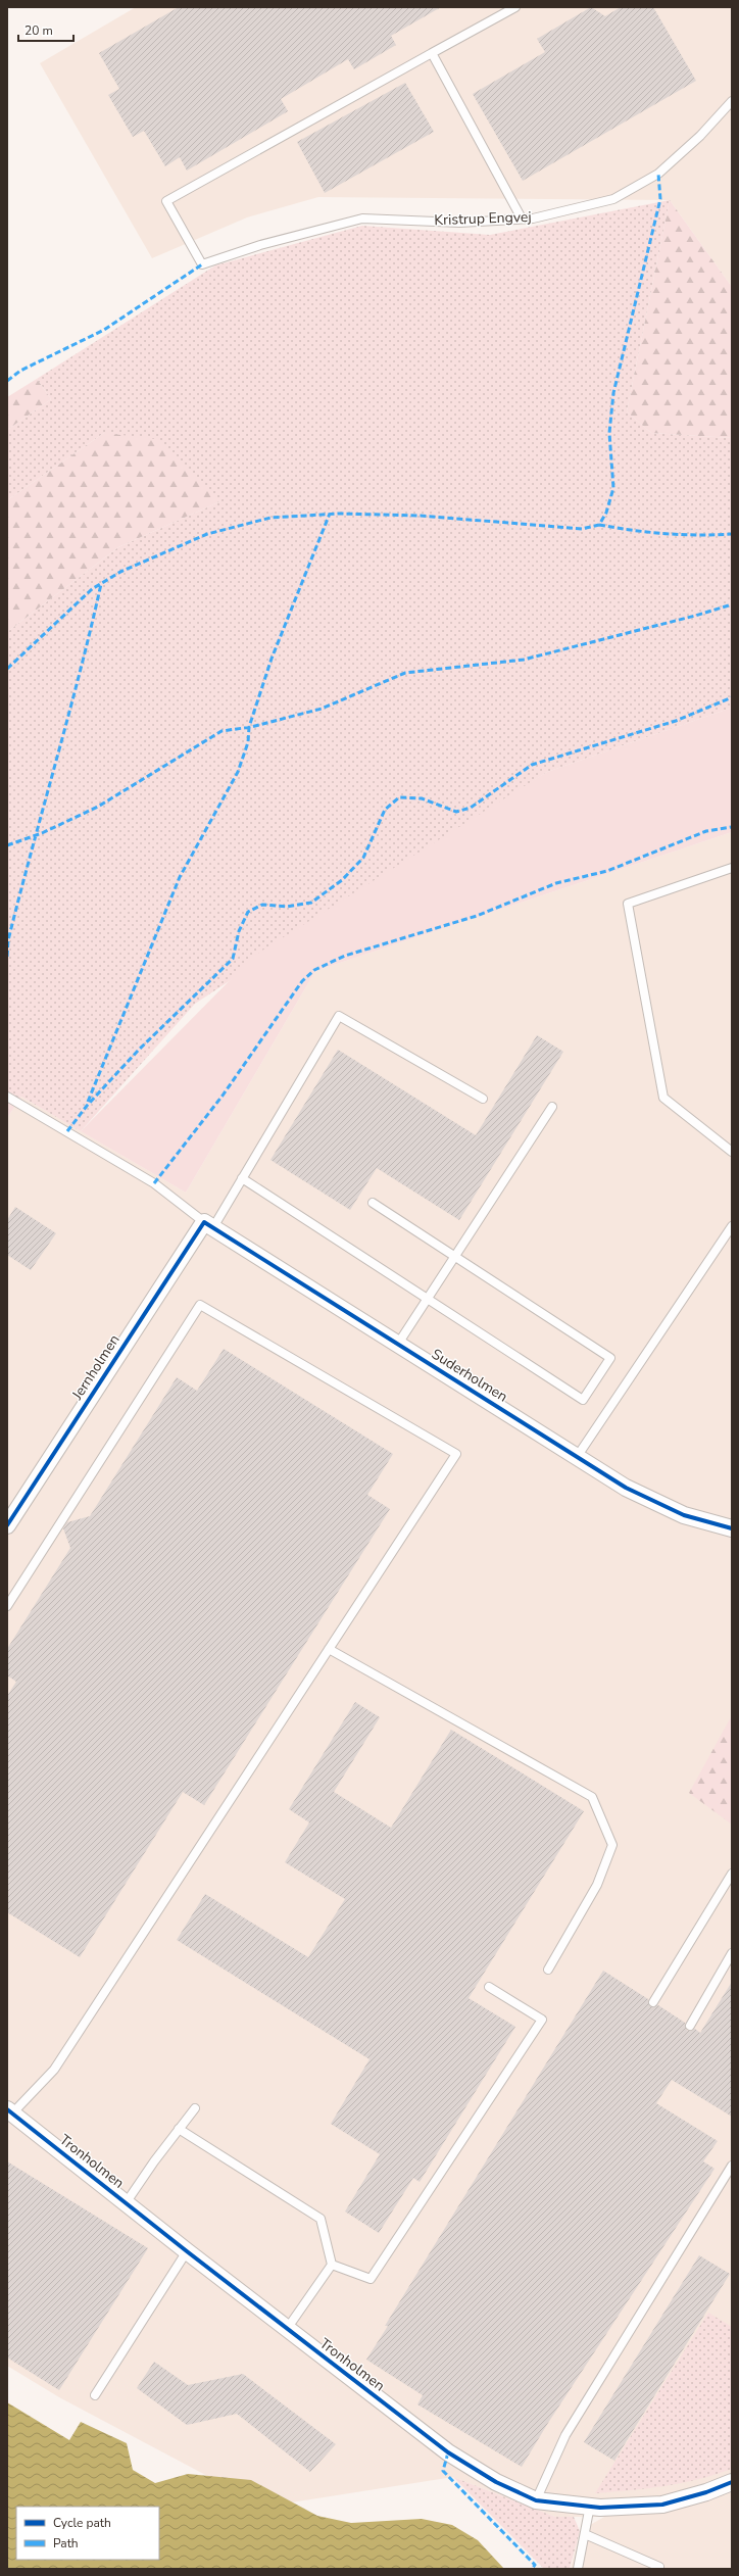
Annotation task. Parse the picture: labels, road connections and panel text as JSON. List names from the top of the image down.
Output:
{
  "streets": {
    "street": ["Jernholmen", "Suderholmen", "Tronholmen"],
    "lane": ["Kristrup Engvej"]
  },
  "crossings": [
    ["Jernholmen", "Suderholmen"]
  ],
  "legend": ["Cycle path", "Path"],
  "scale_bar": "20 m"
}
